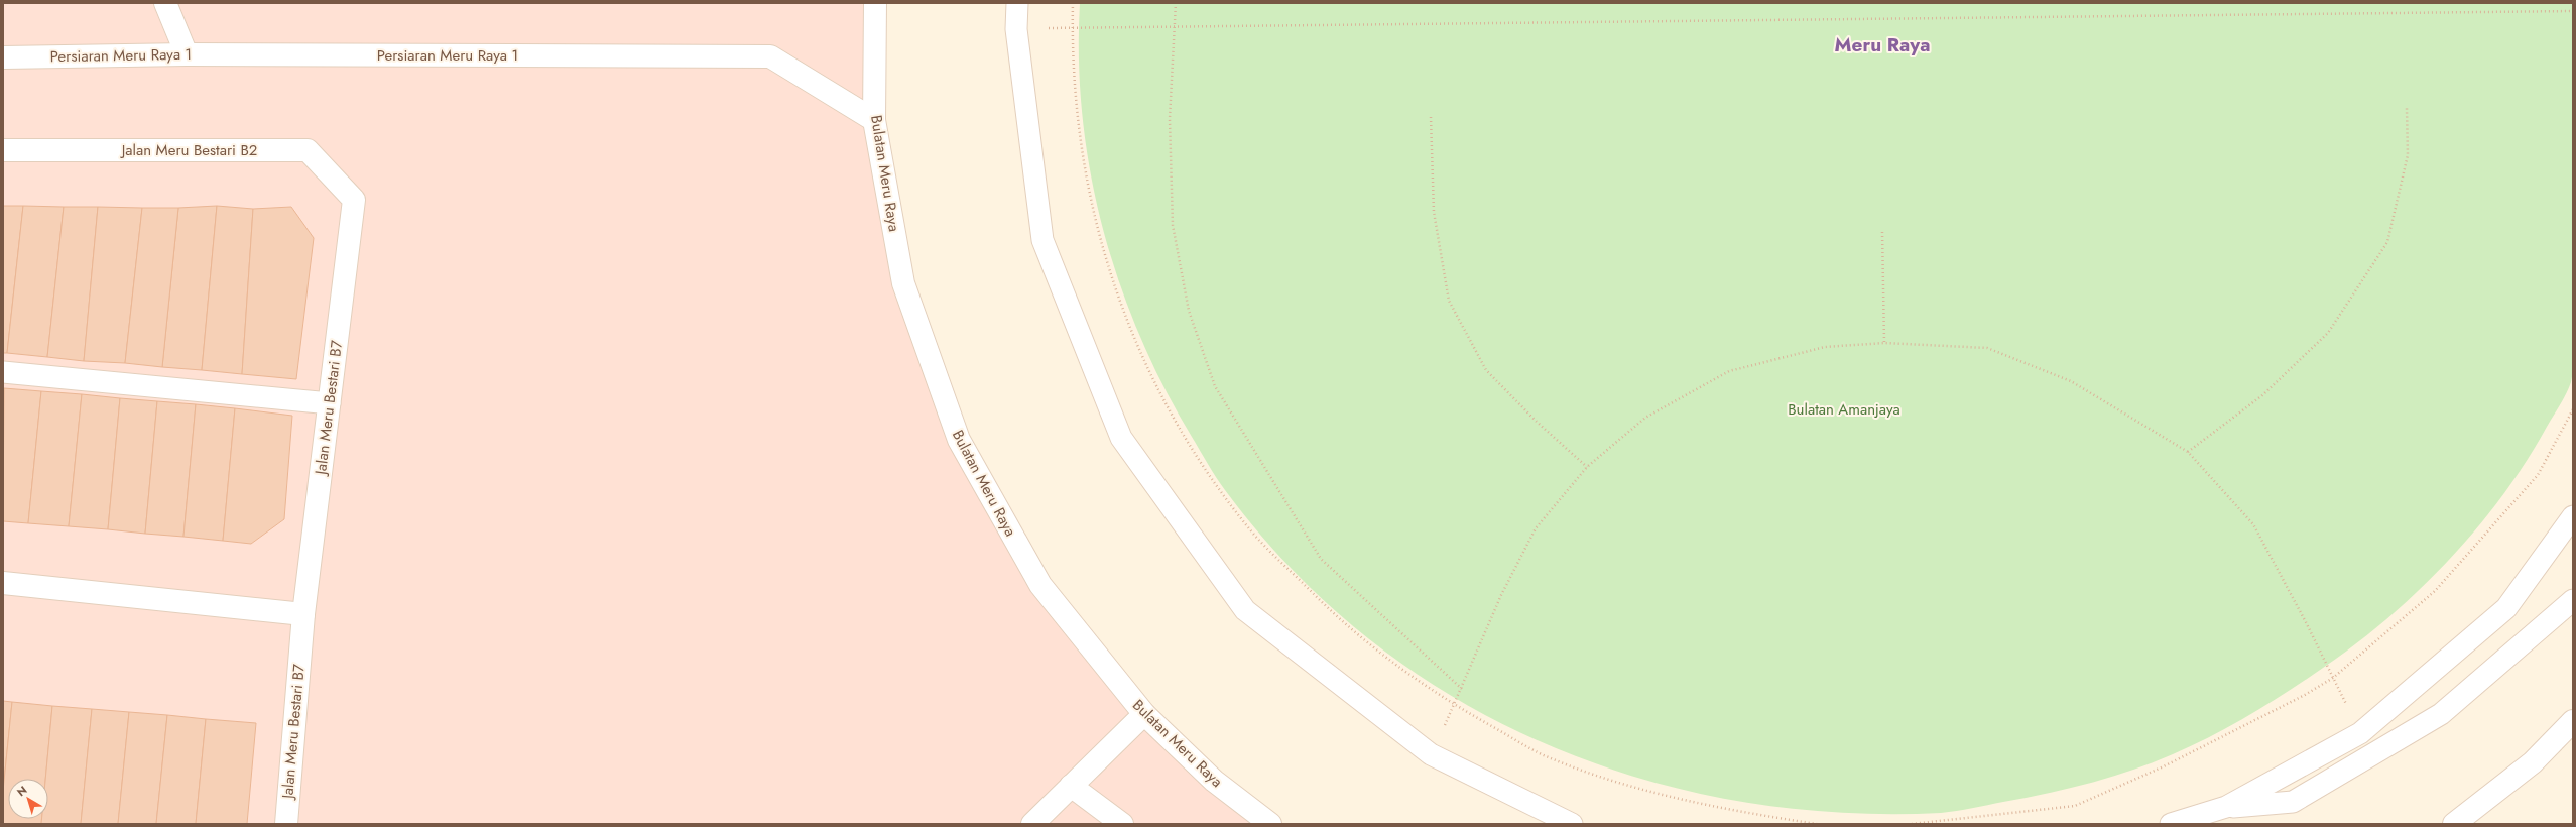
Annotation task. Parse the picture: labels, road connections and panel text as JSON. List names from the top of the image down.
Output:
{
  "streets": {
    "street": [
      "Persiaran Meru Raya 1",
      "Jalan Meru Bestari B2",
      "Bulatan Meru Raya",
      "Jalan Meru Bestari B7"
    ]
  },
  "crossings": [
    ["Persiaran Meru Raya 1", "Bulatan Meru Raya"],
    ["Jalan Meru Bestari B2", "Jalan Meru Bestari B7"]
  ],
  "districts": ["Meru Raya"],
  "parks": ["Bulatan Amanjaya"],
  "north": "top left"
}
